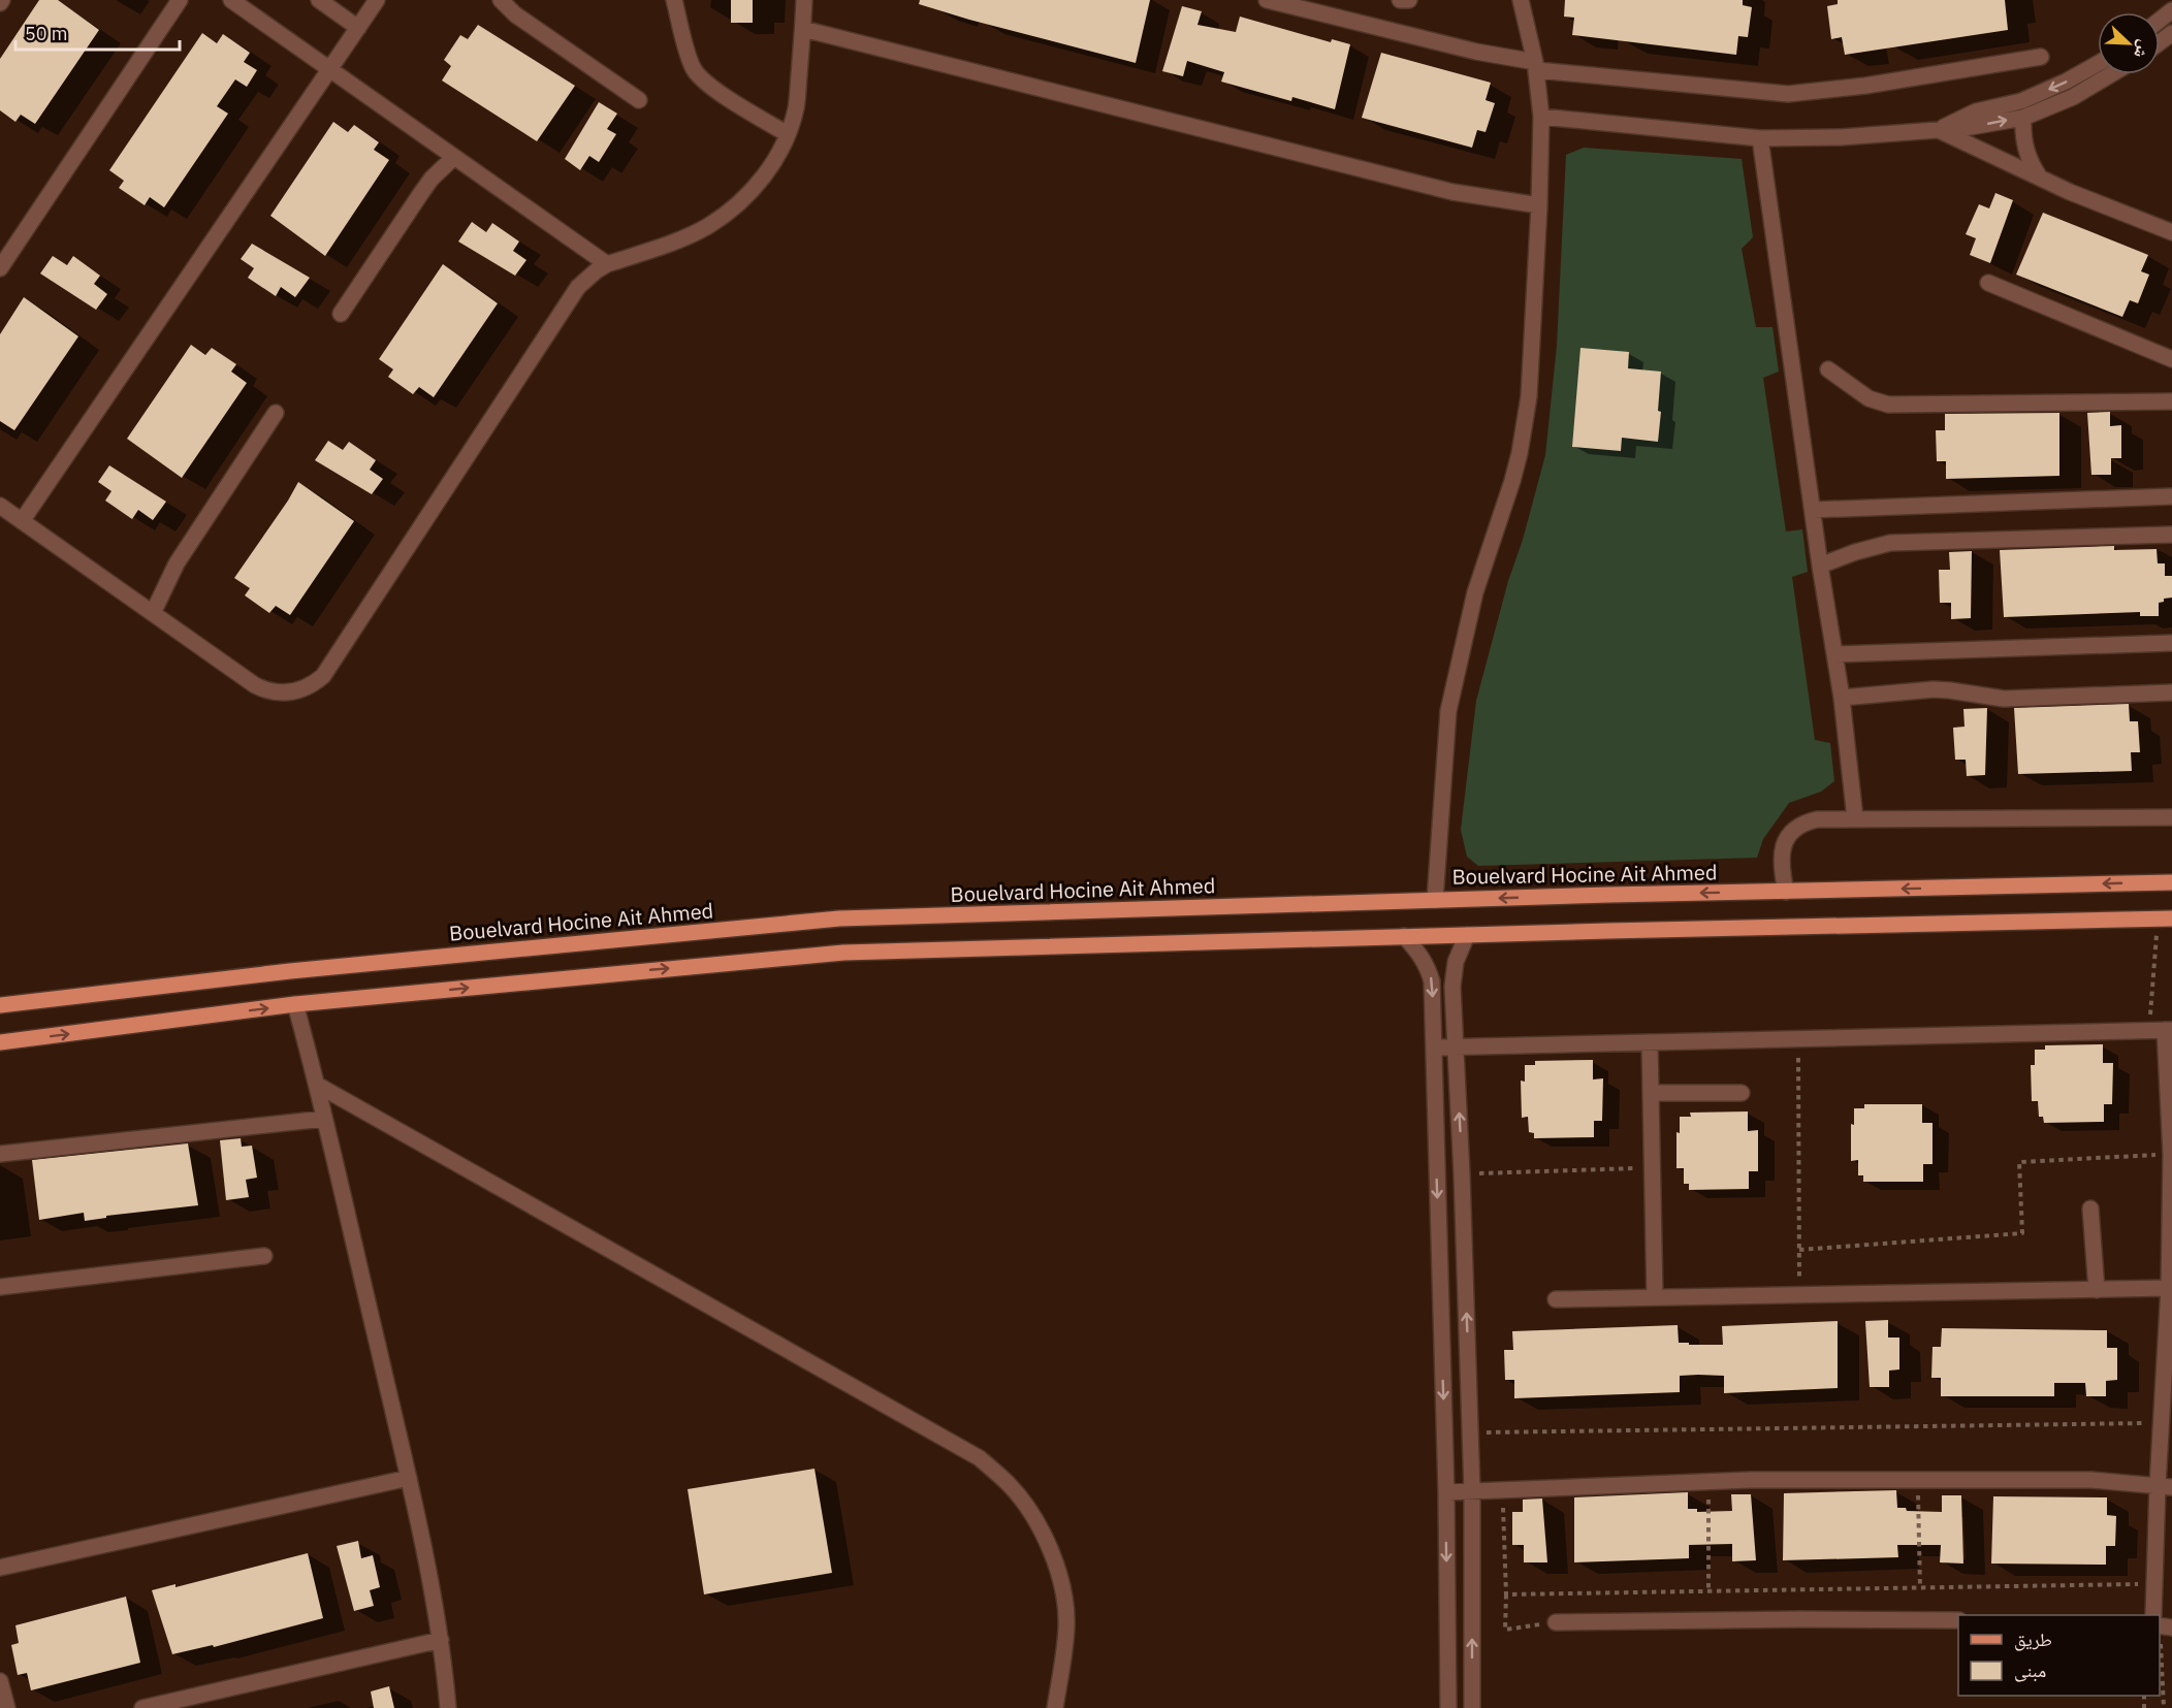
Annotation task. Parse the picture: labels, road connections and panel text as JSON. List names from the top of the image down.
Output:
{
  "streets": {
    "main road": ["Bouelvard Hocine Ait Ahmed"]
  },
  "legend": ["طريق", "مبنى"],
  "scale_bar": "50 m",
  "north": "bottom right"
}
